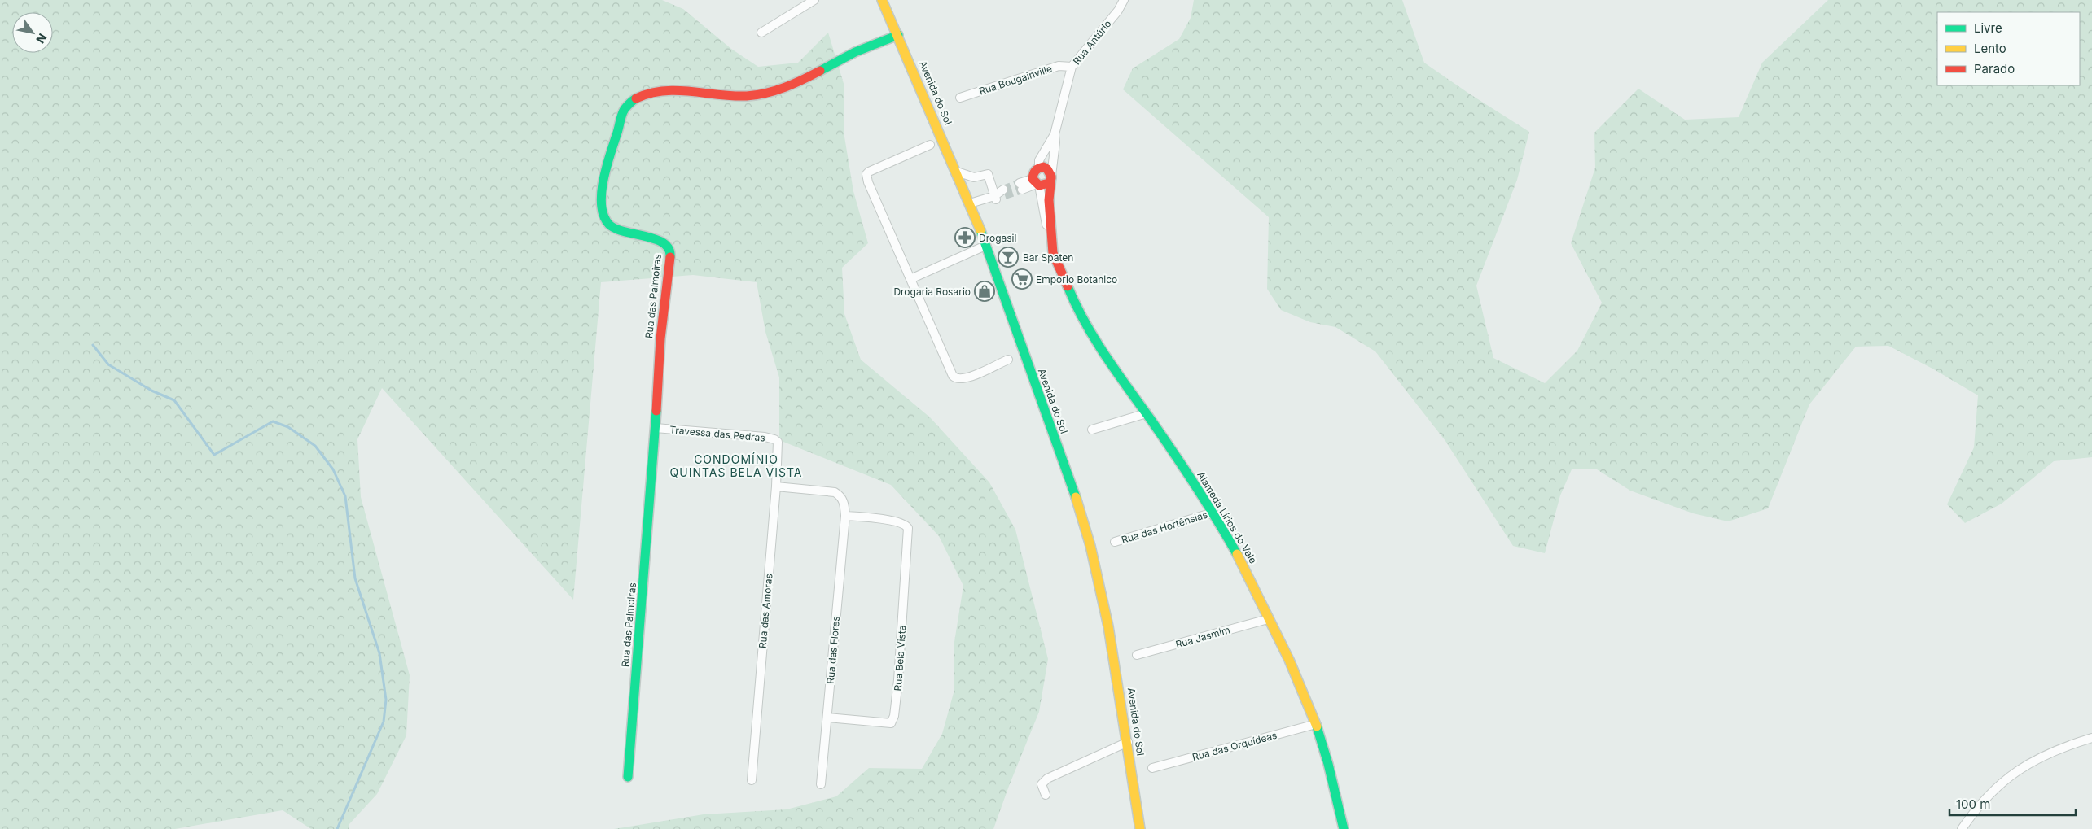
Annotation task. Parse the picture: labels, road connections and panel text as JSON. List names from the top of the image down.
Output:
{
  "streets": {
    "street": [
      "Rua Antúrio",
      "Rua Bougainville",
      "Avenida do Sol",
      "Rua das Palmoiras",
      "Travessa das Pedras",
      "Alameda Lírios do Vale",
      "Rua das Hortênsias",
      "Rua das Amoras",
      "Rua Jasmim",
      "Rua das Flores",
      "Rua Bela Vista",
      "Rua das Orquídeas"
    ]
  },
  "crossings": [
    ["Rua Antúrio", "Rua Bougainville"],
    ["Avenida do Sol", "Rua das Palmoiras"],
    ["Rua das Palmoiras", "Travessa das Pedras"],
    ["Travessa das Pedras", "Rua das Amoras"],
    ["Alameda Lírios do Vale", "Rua das Hortênsias"],
    ["Alameda Lírios do Vale", "Rua Jasmim"],
    ["Alameda Lírios do Vale", "Rua das Orquídeas"],
    ["Rua das Flores", "Rua Bela Vista"]
  ],
  "districts": ["CONDOMÍNIO QUINTAS BELA VISTA"],
  "places": {
    "pharmacy": ["Drogasil"],
    "bar": ["Bar Spaten"],
    "supermarket": ["Emporio Botanico"],
    "shop": ["Drogaria Rosario"]
  },
  "legend": ["Livre", "Lento", "Parado"],
  "scale_bar": "100 m",
  "north": "bottom right"
}
